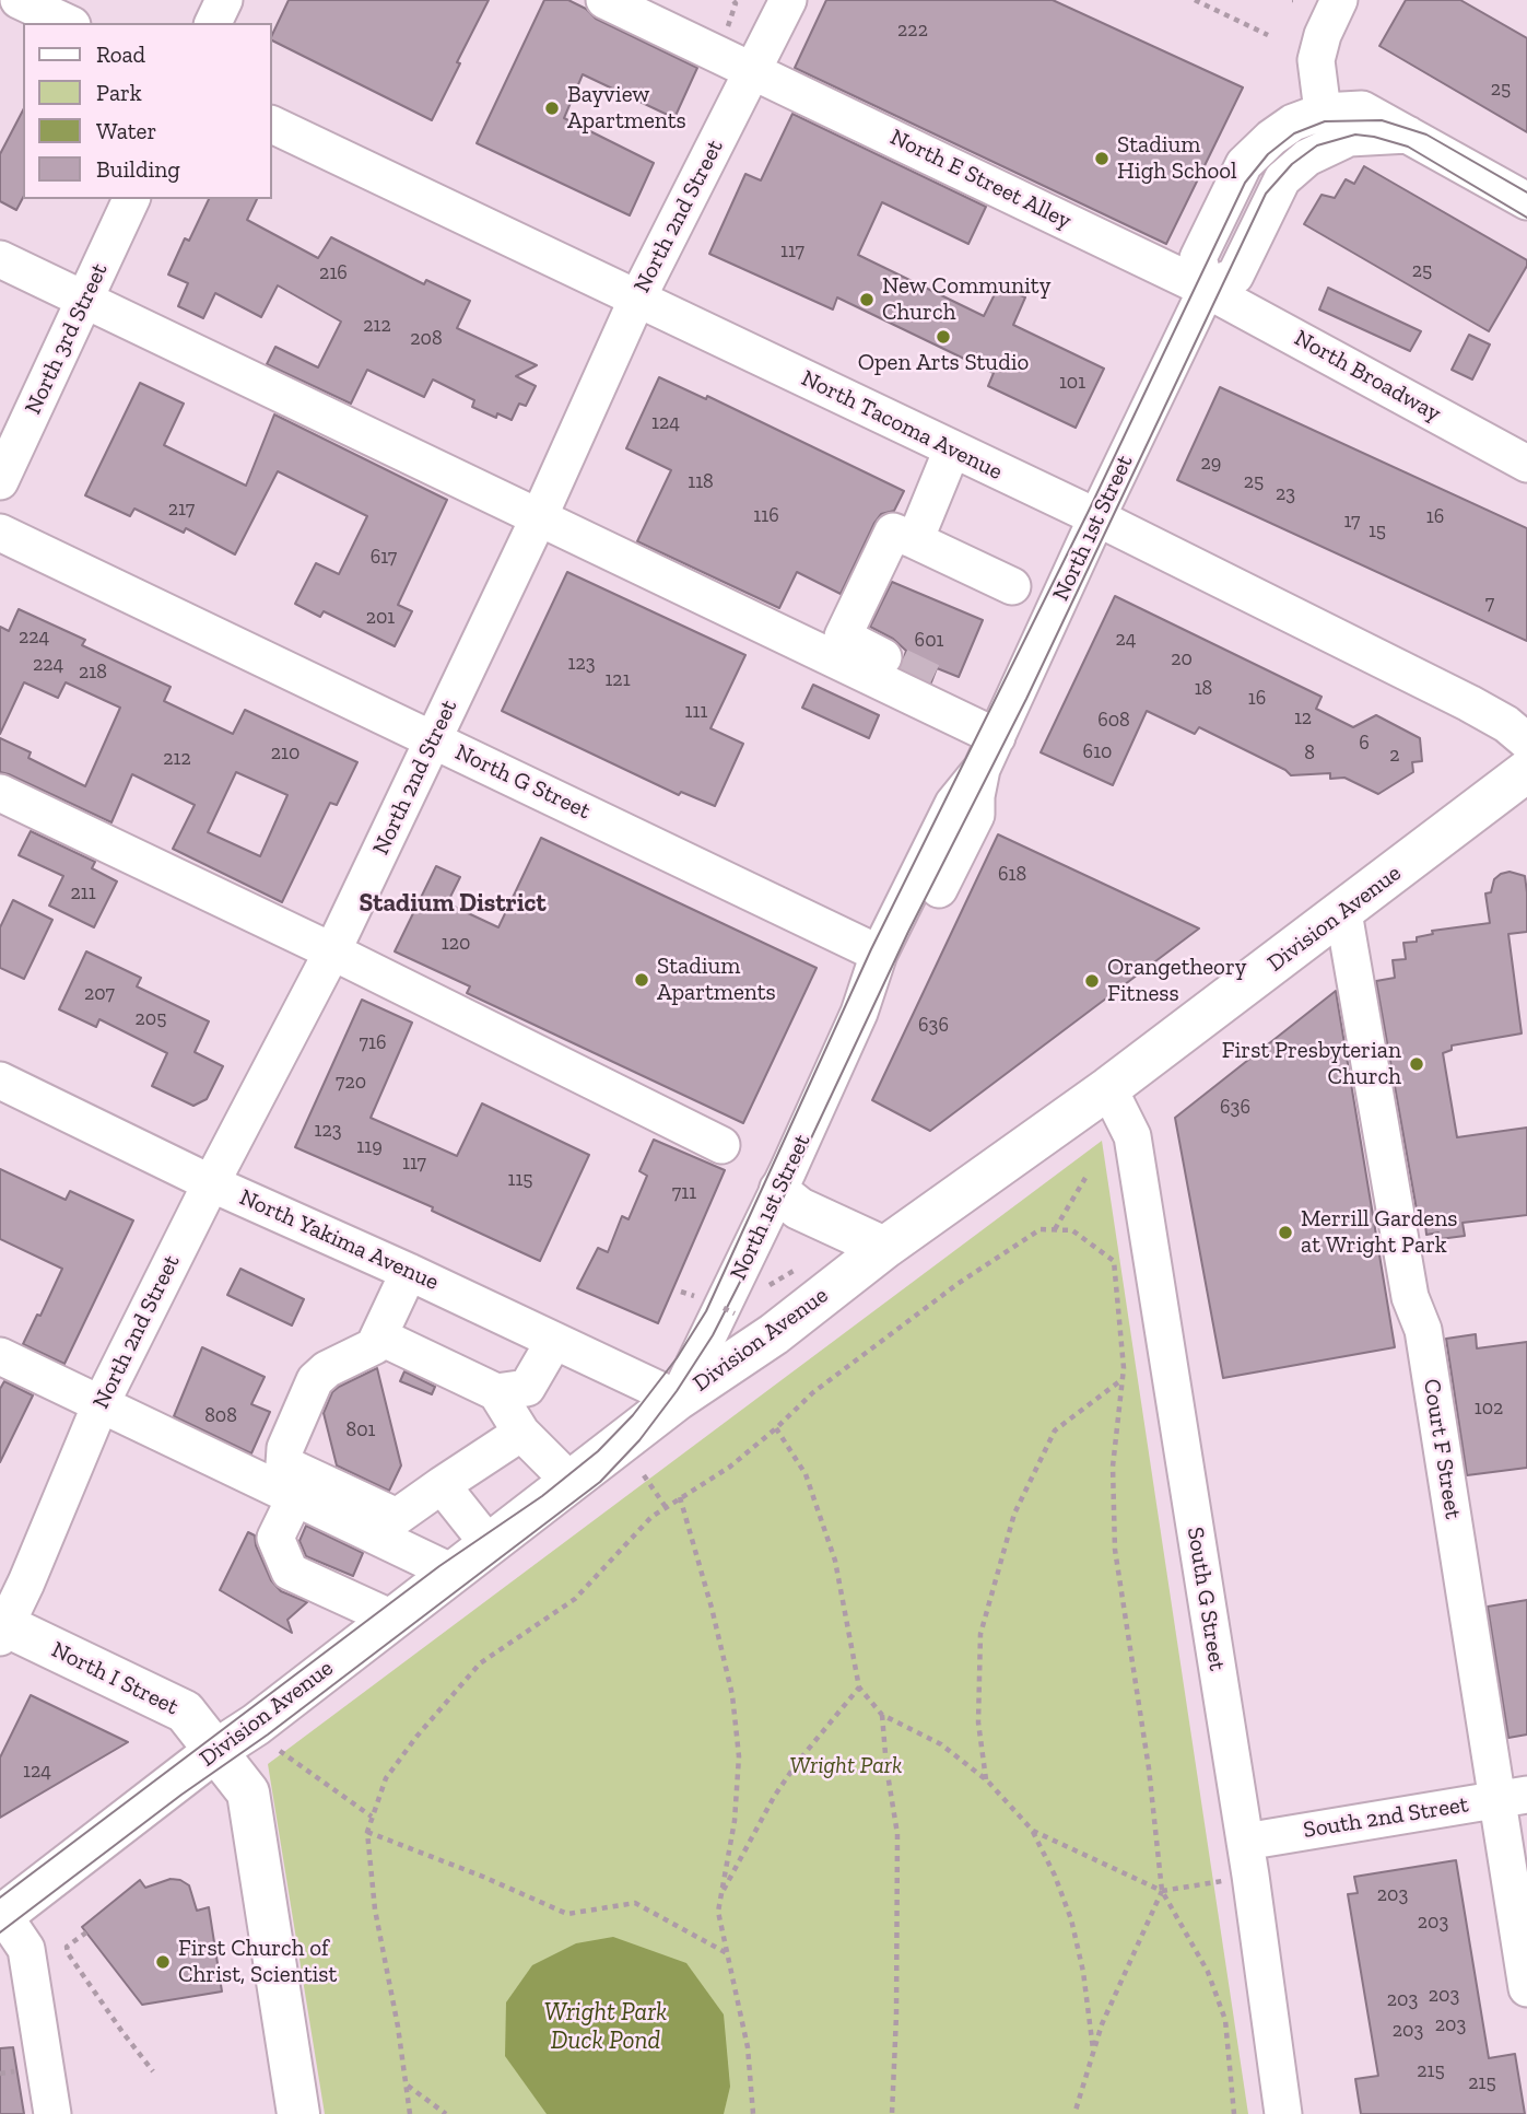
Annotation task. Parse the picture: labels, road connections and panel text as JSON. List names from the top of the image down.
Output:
{
  "streets": {
    "main road": ["Division Avenue", "North I Street"],
    "street": [
      "North E Street Alley",
      "North 2nd Street",
      "North 3rd Street",
      "North Broadway",
      "North Tacoma Avenue",
      "North 1st Street",
      "North G Street",
      "North Yakima Avenue",
      "Court F Street",
      "South G Street",
      "South 2nd Street"
    ]
  },
  "crossings": [
    ["North E Street Alley", "North 2nd Street"],
    ["North E Street Alley", "North Broadway"],
    ["North E Street Alley", "North 1st Street"],
    ["North 2nd Street", "North Tacoma Avenue"],
    ["North 2nd Street", "North G Street"],
    ["North 2nd Street", "North Yakima Avenue"],
    ["North 2nd Street", "North I Street"],
    ["North Broadway", "North 1st Street"],
    ["North Tacoma Avenue", "North 1st Street"],
    ["North 1st Street", "North G Street"],
    ["North 1st Street", "Division Avenue"],
    ["North 1st Street", "North Yakima Avenue"],
    ["Division Avenue", "North Yakima Avenue"],
    ["Division Avenue", "Court F Street"],
    ["Division Avenue", "South G Street"],
    ["Division Avenue", "North I Street"],
    ["Court F Street", "South 2nd Street"],
    ["South G Street", "South 2nd Street"]
  ],
  "districts": ["Stadium District"],
  "water": ["Wright Park Duck Pond"],
  "parks": ["Wright Park"],
  "places": [
    "Bayview Apartments",
    "Stadium High School",
    "New Community Church",
    "Open Arts Studio",
    "Stadium Apartments",
    "Orangetheory Fitness",
    "First Presbyterian Church",
    "Merrill Gardens at Wright Park",
    "First Church of Christ, Scientist"
  ],
  "house_numbers": [
    "222",
    "25",
    "117",
    "25",
    "216",
    "212",
    "208",
    "101",
    "124",
    "29",
    "118",
    "25",
    "23",
    "217",
    "116",
    "16",
    "17",
    "15",
    "617",
    "7",
    "201",
    "224",
    "24",
    "601",
    "20",
    "123",
    "224",
    "218",
    "121",
    "18",
    "16",
    "111",
    "12",
    "608",
    "6",
    "610",
    "210",
    "8",
    "2",
    "212",
    "618",
    "211",
    "120",
    "207",
    "205",
    "636",
    "716",
    "720",
    "636",
    "123",
    "119",
    "117",
    "115",
    "711",
    "102",
    "808",
    "801",
    "124",
    "203",
    "203",
    "203",
    "203",
    "203",
    "203",
    "215",
    "215"
  ],
  "legend": [
    "Road",
    "Park",
    "Water",
    "Building"
  ]
}
